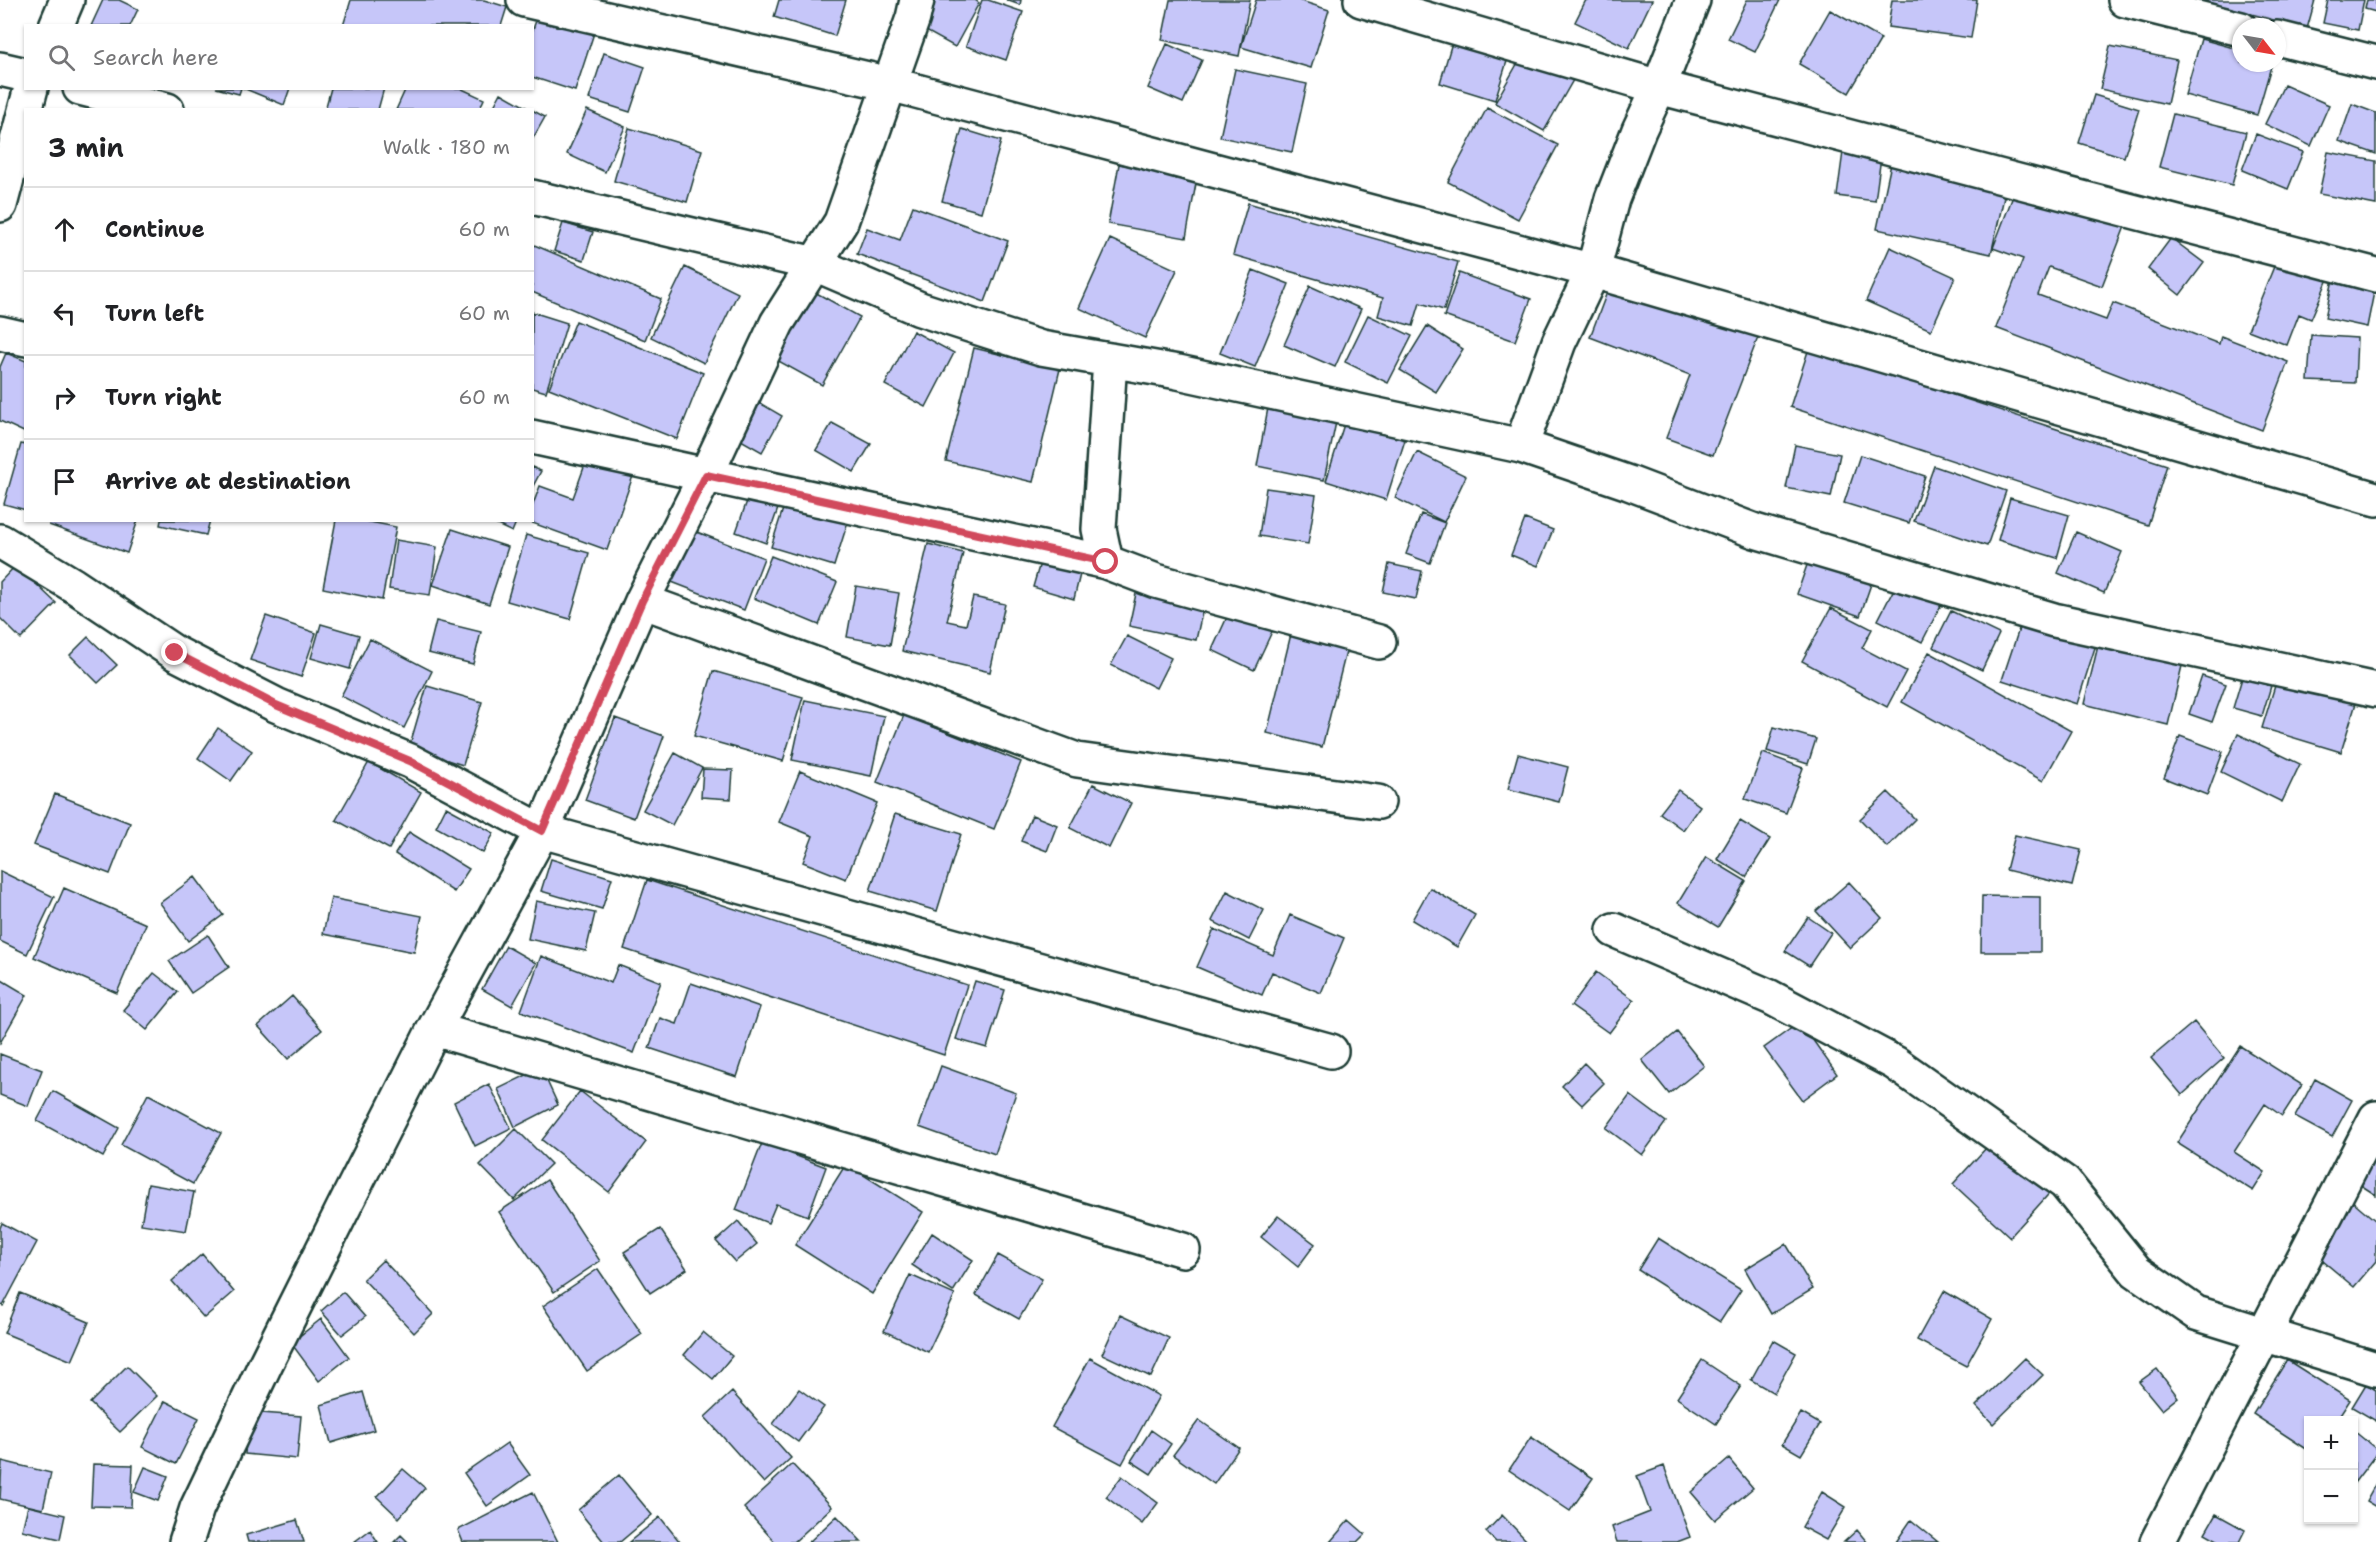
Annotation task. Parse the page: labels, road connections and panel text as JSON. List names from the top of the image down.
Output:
{
  "north": "bottom right",
  "page": {
    "search": "Search here",
    "heading": ["3 min", "Walk · 180 m"],
    "list": [
      ["Continue", "60 m"],
      ["Turn left", "60 m"],
      ["Turn right", "60 m"],
      "Arrive at destination"
    ],
    "map_buttons": ["+", "−"]
  }
}
